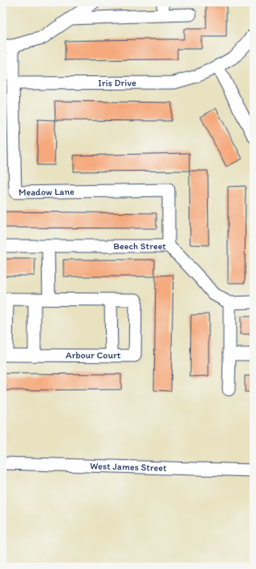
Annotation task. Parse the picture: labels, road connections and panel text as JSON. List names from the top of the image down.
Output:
{
  "streets": {
    "street": [
      "Iris Drive",
      "Meadow Lane",
      "Beech Street",
      "Arbour Court",
      "West James Street"
    ]
  },
  "crossings": [
    ["Iris Drive", "Meadow Lane"],
    ["Meadow Lane", "Beech Street"]
  ]
}
